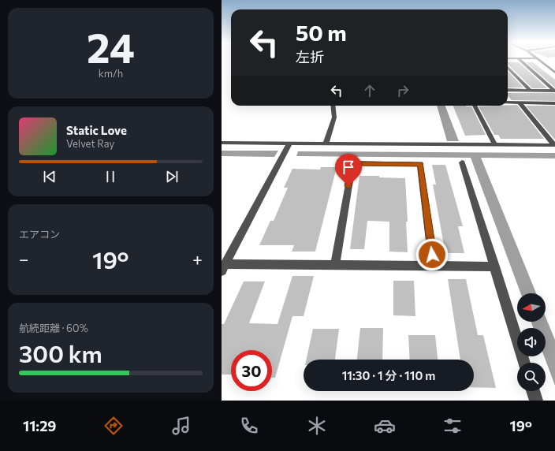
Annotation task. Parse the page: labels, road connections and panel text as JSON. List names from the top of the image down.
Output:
{
  "north": "left",
  "page": {
    "tile": [
      ["24", "km/h"],
      "エアコン",
      ["航続距離 · 60%", "300 km"]
    ],
    "turn": ["50 m", "左折"],
    "song": ["Static Love", "Velvet Ray"],
    "heat": ["−", "19°", "+"],
    "limit": "30",
    "trip": "11:30 · 1 分 · 110 m",
    "tabs": ["11:29", "19°"]
  }
}
